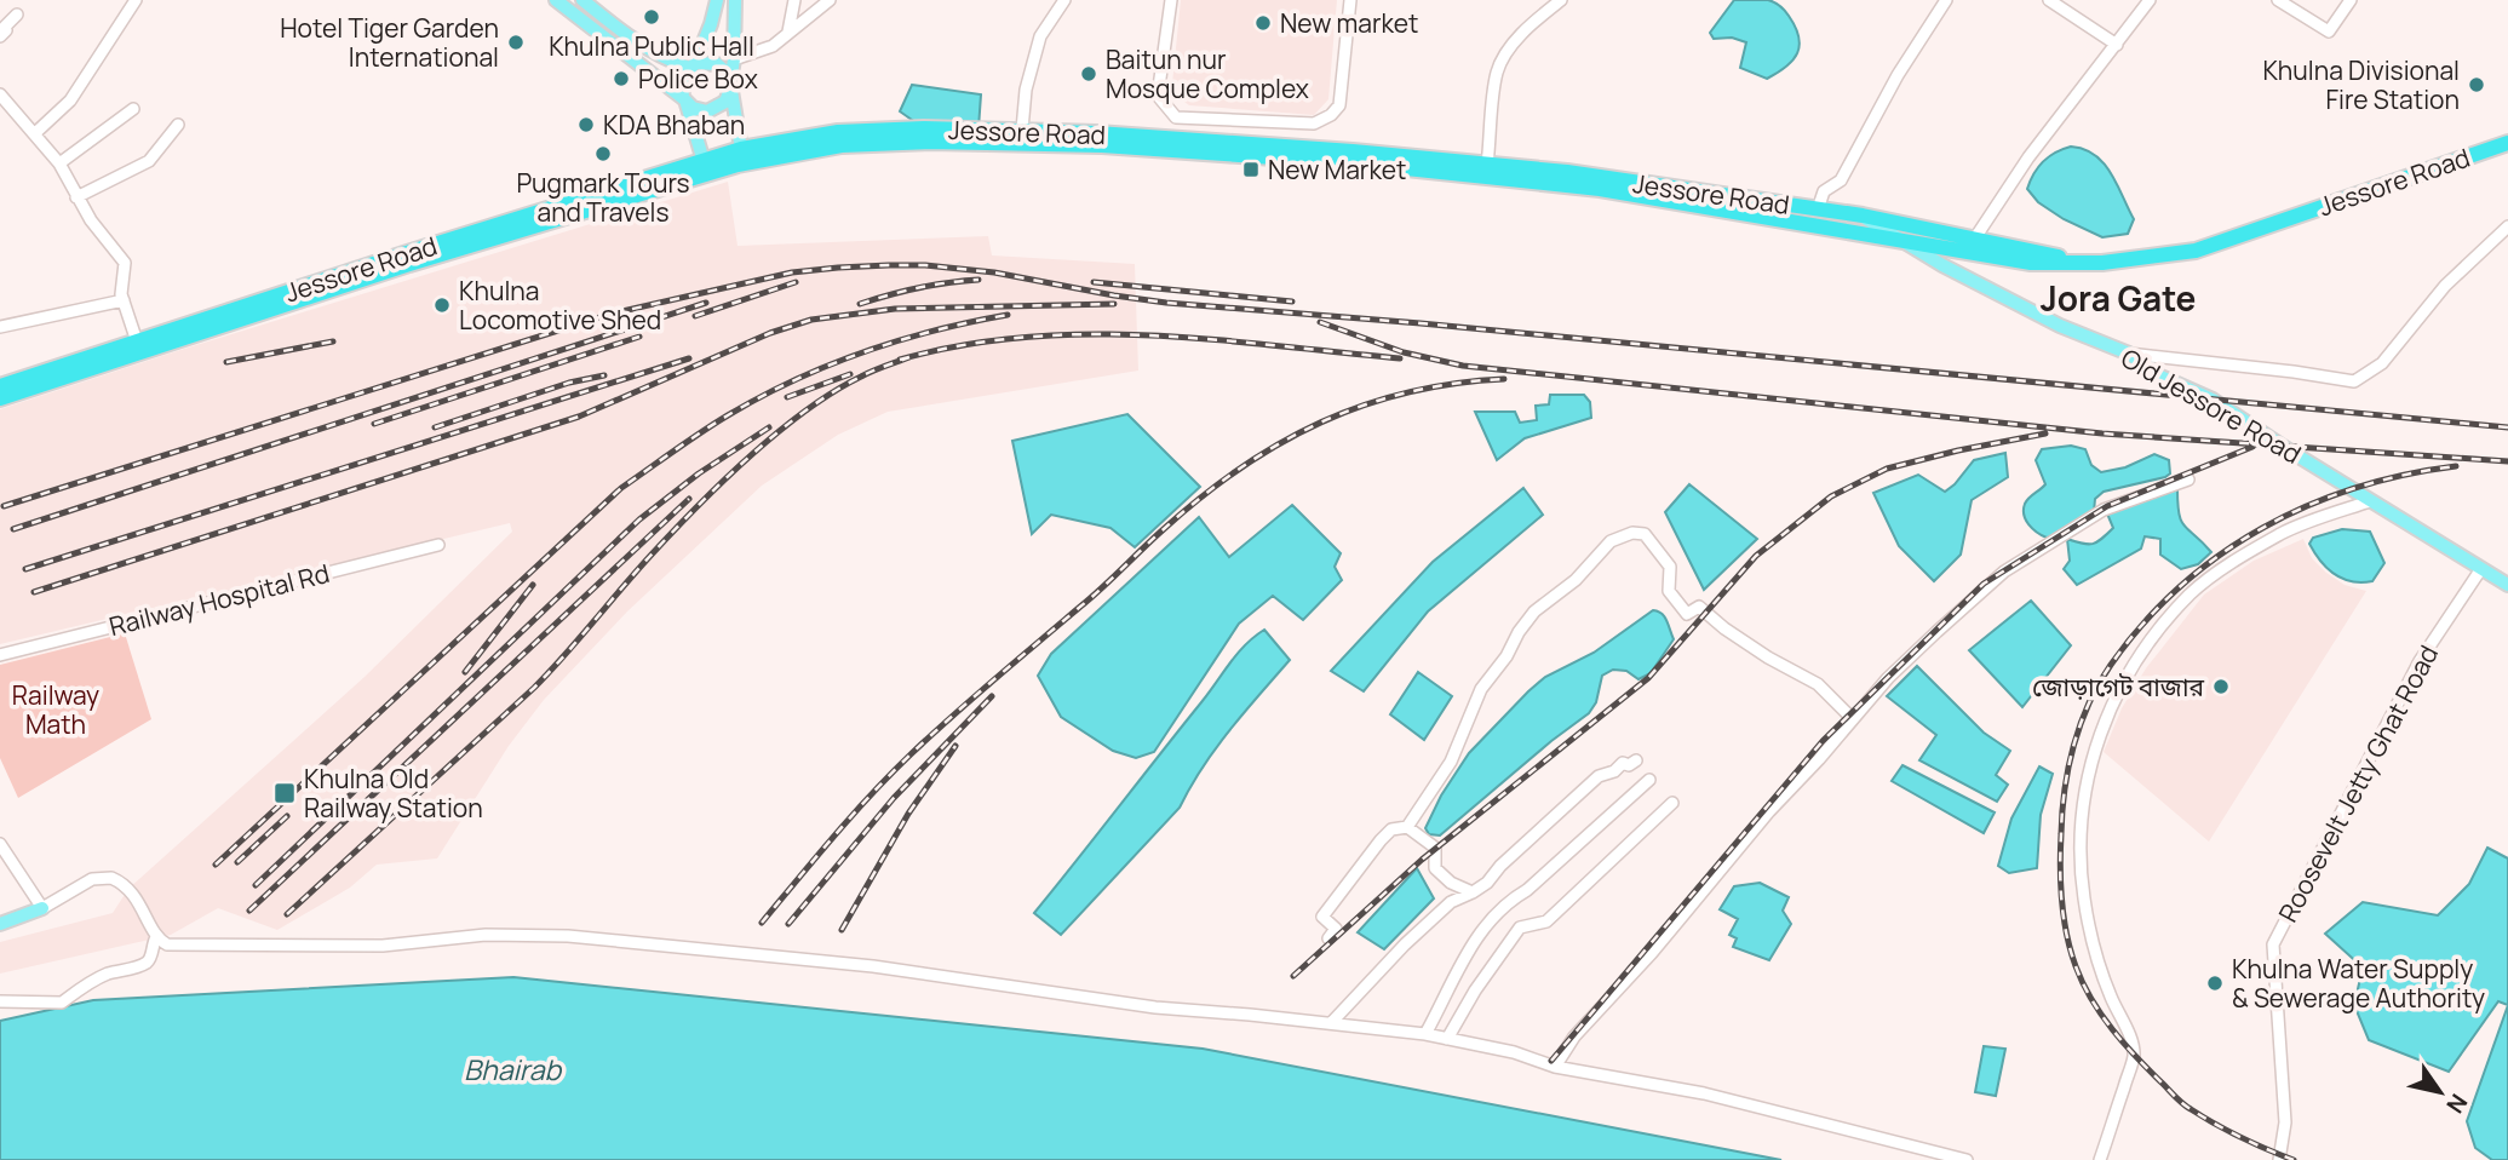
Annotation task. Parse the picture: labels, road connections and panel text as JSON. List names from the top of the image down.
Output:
{
  "streets": {
    "highway": ["Jessore Road"],
    "main road": ["Old Jessore Road"],
    "street": ["Railway Hospital Rd", "Roosevelt Jetty Ghat Road"]
  },
  "crossings": [
    ["Jessore Road", "Old Jessore Road"],
    ["Old Jessore Road", "Roosevelt Jetty Ghat Road"]
  ],
  "districts": ["Jora Gate"],
  "water": ["Bhairab"],
  "parks": ["Railway Math"],
  "places": {
    "other": [
      "Khulna Public Hall",
      "New market",
      "Hotel Tiger Garden International",
      "Baitun nur Mosque Complex",
      "Police Box",
      "Khulna Divisional Fire Station",
      "KDA Bhaban",
      "Pugmark Tours and Travels",
      "Khulna Locomotive Shed",
      "জোড়াগেট বাজার",
      "Khulna Water Supply & Sewerage Authority"
    ],
    "transit": ["New Market", "Khulna Old Railway Station"]
  },
  "north": "bottom right"
}
